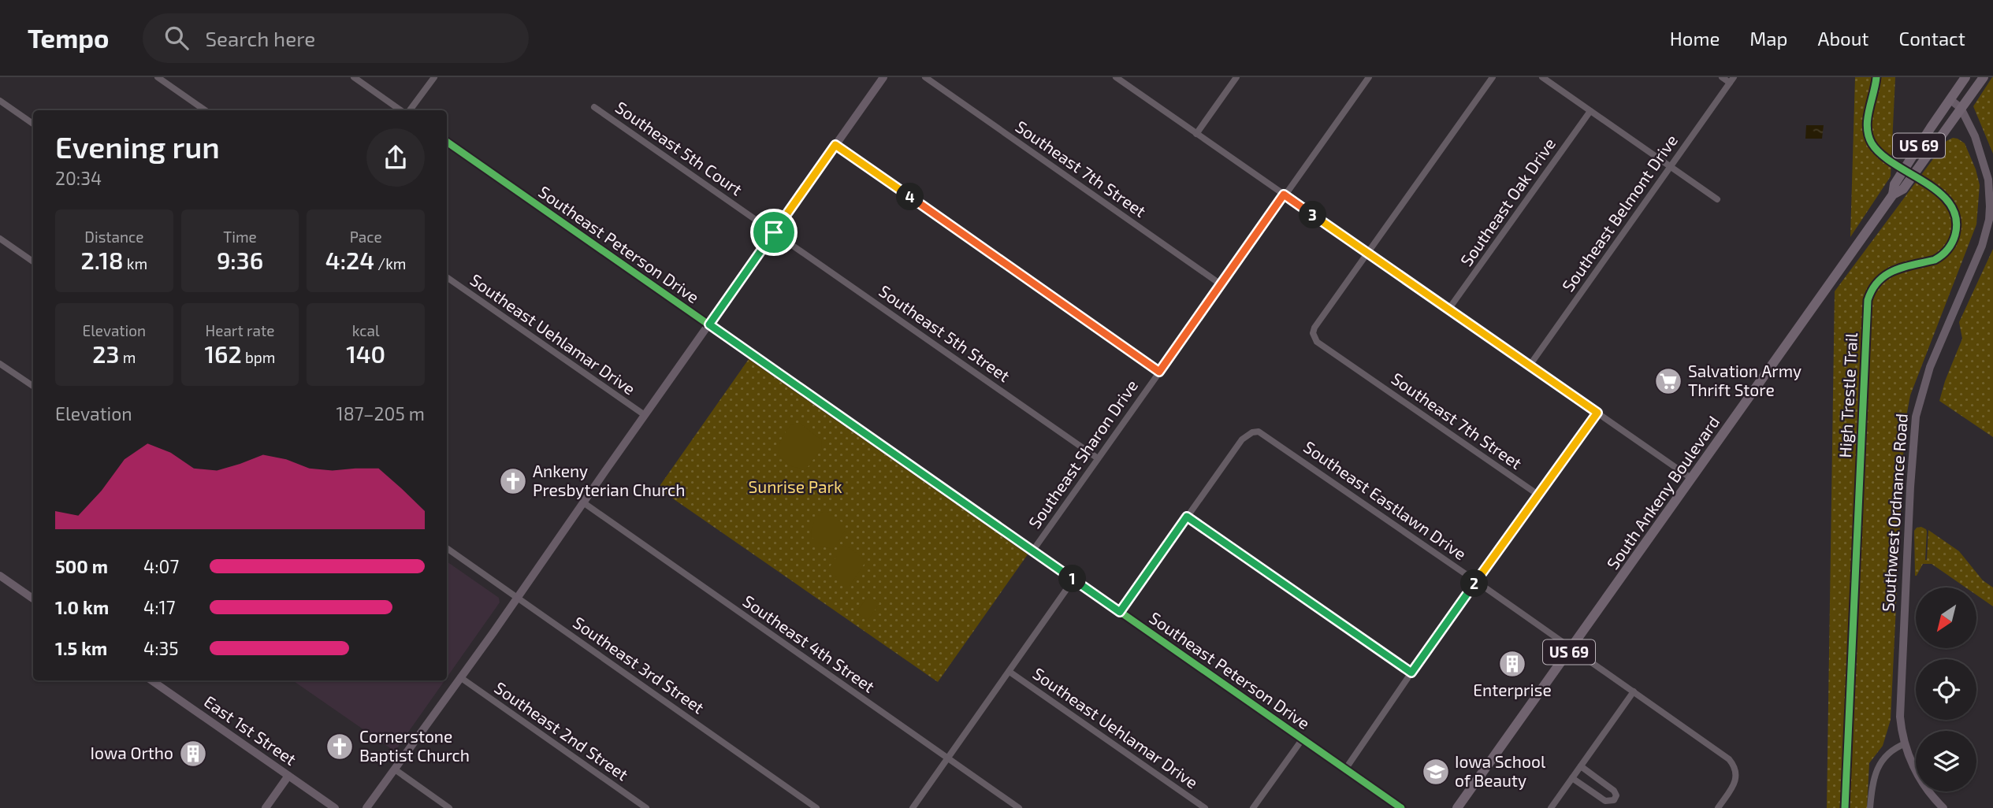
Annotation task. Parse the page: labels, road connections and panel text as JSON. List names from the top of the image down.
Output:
{
  "streets": {
    "main road": ["US 69", "South Ankeny Boulevard"],
    "street": [
      "Southeast 5th Court",
      "Southeast 7th Street",
      "Southeast Oak Drive",
      "Southeast Belmont Drive",
      "Southeast Peterson Drive",
      "Southeast 5th Street",
      "Southeast Uehlamar Drive",
      "Southeast Sharon Drive",
      "Southeast Eastlawn Drive",
      "Southwest Ordnance Road",
      "Southeast 4th Street",
      "Southeast 3rd Street",
      "East 1st Street",
      "Southeast 2nd Street"
    ],
    "cycle path": ["High Trestle Trail"]
  },
  "crossings": [
    ["Southeast 5th Court", "Southeast 5th Street"],
    ["Southeast 7th Street", "Southeast Sharon Drive"],
    ["Southeast Peterson Drive", "Southeast Sharon Drive"],
    ["Southeast 5th Street", "Southeast Sharon Drive"],
    ["South Ankeny Boulevard", "Southeast Eastlawn Drive"],
    ["South Ankeny Boulevard", "Southwest Ordnance Road"]
  ],
  "parks": ["Sunrise Park"],
  "places": {
    "supermarket": ["Salvation Army Thrift Store"],
    "church": ["Ankeny Presbyterian Church", "Cornerstone Baptist Church"],
    "building": ["Enterprise", "Iowa Ortho"],
    "school or university": ["Iowa School of Beauty"]
  },
  "north": "bottom left",
  "page": {
    "header": "Tempo",
    "search": "Search here",
    "nav": [
      "Home",
      "Map",
      "About",
      "Contact"
    ],
    "heading": ["Evening run", "20:34"],
    "pins": [
      "4",
      "3",
      "1",
      "2"
    ],
    "stats": [
      ["Distance", "2.18 km"],
      ["Time", "9:36"],
      ["Pace", "4:24 /km"],
      ["Elevation", "23 m"],
      ["Heart rate", "162 bpm"],
      ["kcal", "140"]
    ],
    "chart": ["Elevation", "187–205 m"],
    "list": [
      {
        "name": "500 m",
        "note": "4:07"
      },
      {
        "name": "1.0 km",
        "note": "4:17"
      },
      {
        "name": "1.5 km",
        "note": "4:35"
      }
    ]
  }
}
